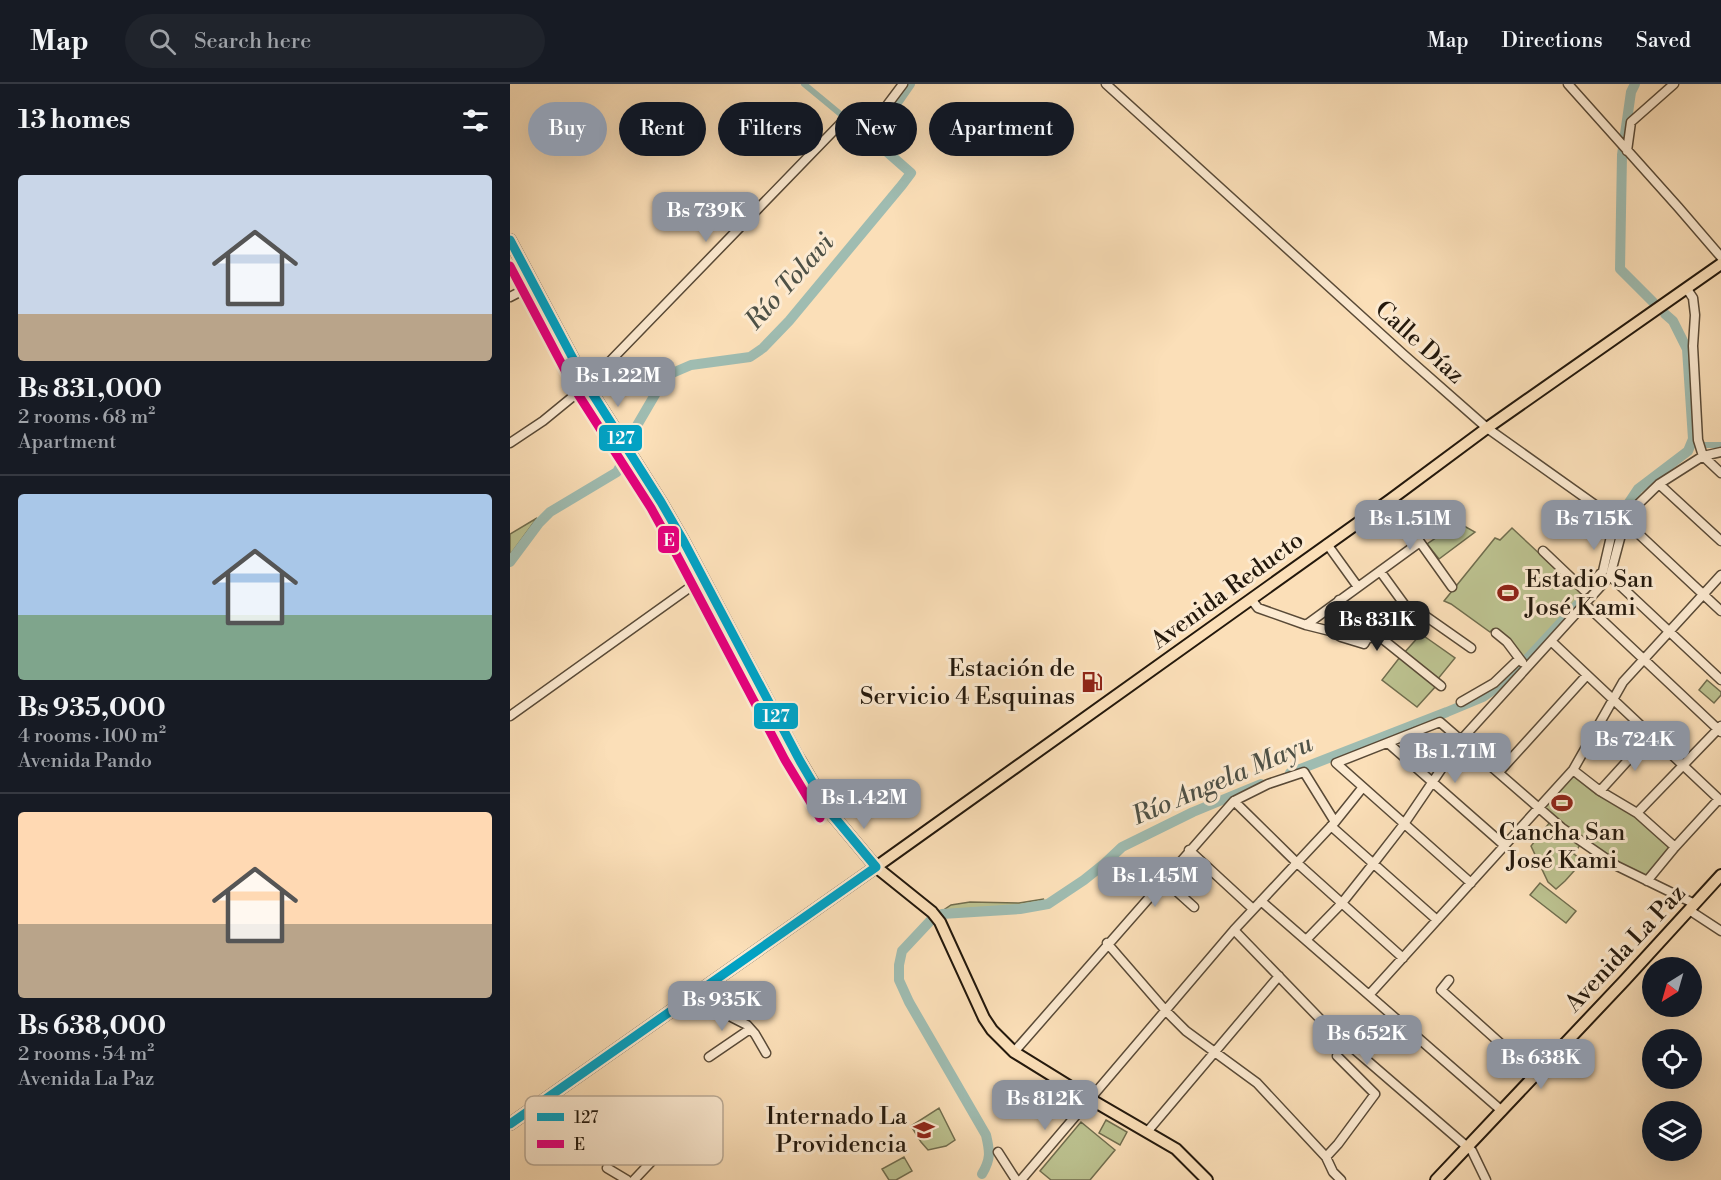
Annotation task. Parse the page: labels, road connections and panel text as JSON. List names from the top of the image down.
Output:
{
  "streets": {
    "main road": ["Avenida Reducto", "Avenida La Paz"],
    "street": ["Calle Díaz"]
  },
  "crossings": [
    ["Calle Díaz", "Avenida Reducto"]
  ],
  "water": ["Río Tolavi", "Río Angela Mayu"],
  "places": {
    "sports": ["Estadio San José Kami", "Cancha San José Kami"],
    "fuel station": ["Estación de Servicio 4 Esquinas"],
    "school or university": ["Internado La Providencia"]
  },
  "lines": ["transit line 127", "transit line E"],
  "legend": ["127", "E"],
  "north": "bottom left",
  "page": {
    "header": "Map",
    "search": "Search here",
    "nav": ["Map", "Directions", "Saved"],
    "heading": "13 homes",
    "chip": [
      "Buy",
      "Rent",
      "Filters",
      "New",
      "Apartment"
    ],
    "list": [
      {
        "name": "Bs 831,000",
        "note": "2 rooms · 68 m² · Apartment"
      },
      {
        "name": "Bs 935,000",
        "note": "4 rooms · 100 m² · Avenida Pando"
      },
      {
        "name": "Bs 638,000",
        "note": "2 rooms · 54 m² · Avenida La Paz"
      }
    ],
    "price": [
      "Bs 739K",
      "Bs 1.22M",
      "Bs 1.51M",
      "Bs 715K",
      "Bs 831K",
      "Bs 724K",
      "Bs 1.71M",
      "Bs 1.42M",
      "Bs 1.45M",
      "Bs 935K",
      "Bs 652K",
      "Bs 638K",
      "Bs 812K"
    ]
  }
}
